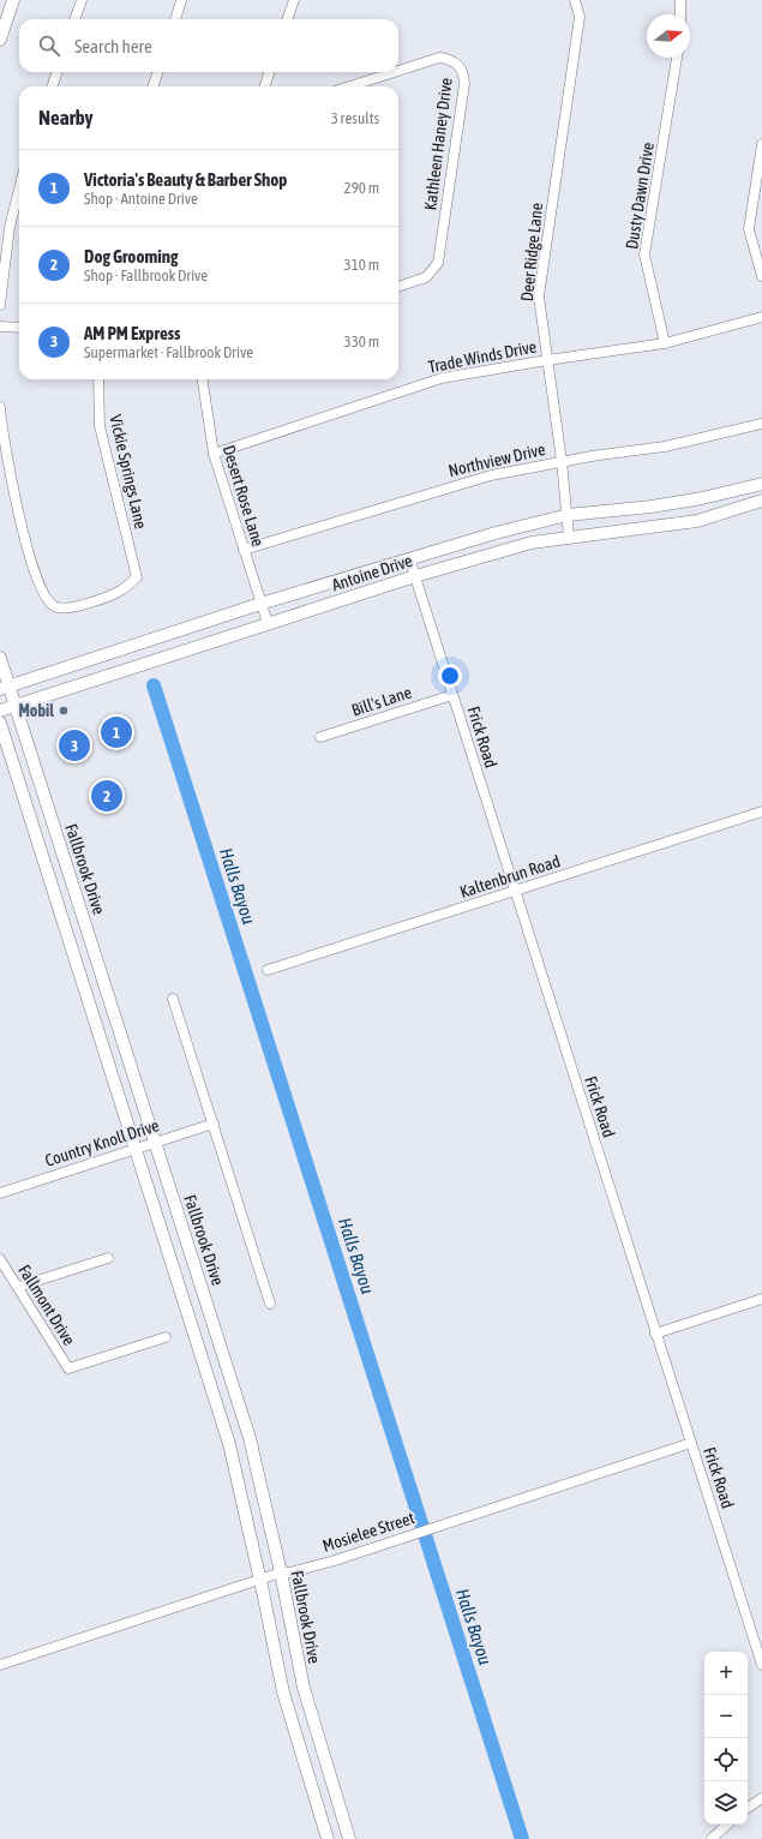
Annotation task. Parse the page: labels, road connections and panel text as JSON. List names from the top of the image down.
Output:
{
  "streets": {
    "main road": ["Antoine Drive", "Fallbrook Drive"],
    "street": [
      "Kathleen Haney Drive",
      "Dusty Dawn Drive",
      "Deer Ridge Lane",
      "Trade Winds Drive",
      "Northview Drive",
      "Vickie Springs Lane",
      "Desert Rose Lane",
      "Bill's Lane",
      "Frick Road",
      "Kaltenbrun Road",
      "Country Knoll Drive",
      "Fallmont Drive",
      "Mosielee Street"
    ]
  },
  "crossings": [
    ["Dusty Dawn Drive", "Trade Winds Drive"],
    ["Deer Ridge Lane", "Trade Winds Drive"],
    ["Deer Ridge Lane", "Northview Drive"],
    ["Deer Ridge Lane", "Antoine Drive"],
    ["Trade Winds Drive", "Desert Rose Lane"],
    ["Northview Drive", "Desert Rose Lane"],
    ["Desert Rose Lane", "Antoine Drive"],
    ["Antoine Drive", "Frick Road"],
    ["Antoine Drive", "Fallbrook Drive"],
    ["Bill's Lane", "Frick Road"],
    ["Frick Road", "Kaltenbrun Road"],
    ["Frick Road", "Mosielee Street"],
    ["Fallbrook Drive", "Country Knoll Drive"],
    ["Fallbrook Drive", "Mosielee Street"]
  ],
  "water": ["Halls Bayou"],
  "places": ["Mobil"],
  "north": "right",
  "page": {
    "search": "Search here",
    "heading": ["Nearby", "3 results"],
    "list": [
      {
        "mark": "1",
        "name": "Victoria's Beauty & Barber Shop",
        "note": "Shop · Antoine Drive",
        "value": "290 m"
      },
      {
        "mark": "2",
        "name": "Dog Grooming",
        "note": "Shop · Fallbrook Drive",
        "value": "310 m"
      },
      {
        "mark": "3",
        "name": "AM PM Express",
        "note": "Supermarket · Fallbrook Drive",
        "value": "330 m"
      }
    ],
    "pins": ["1", "3", "2"],
    "map_buttons": ["+", "−"]
  }
}
